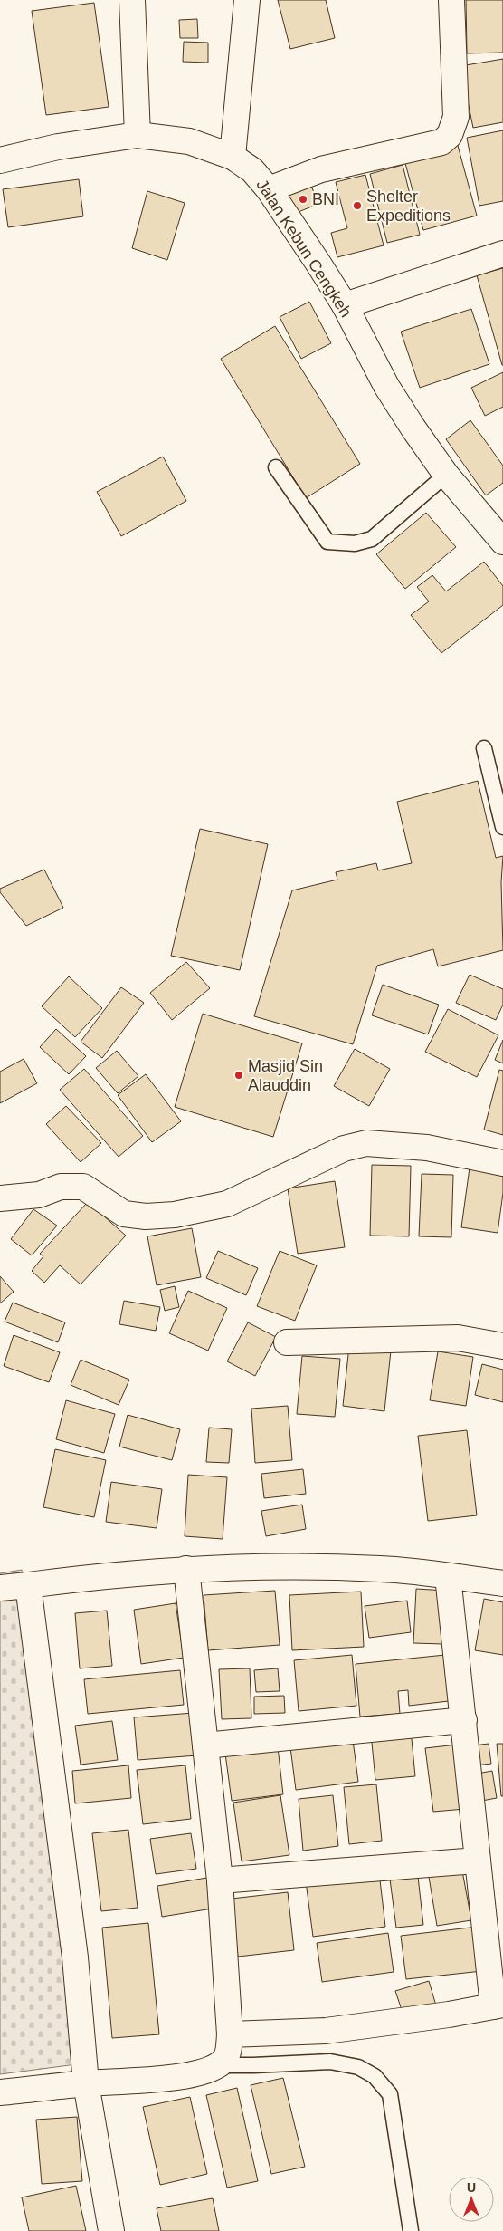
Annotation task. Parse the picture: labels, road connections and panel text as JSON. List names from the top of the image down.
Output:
{
  "streets": {
    "street": ["Jalan Kebun Cengkeh"]
  },
  "places": ["BNI", "Shelter Expeditions", "Masjid Sin Alauddin"],
  "north": "top"
}
